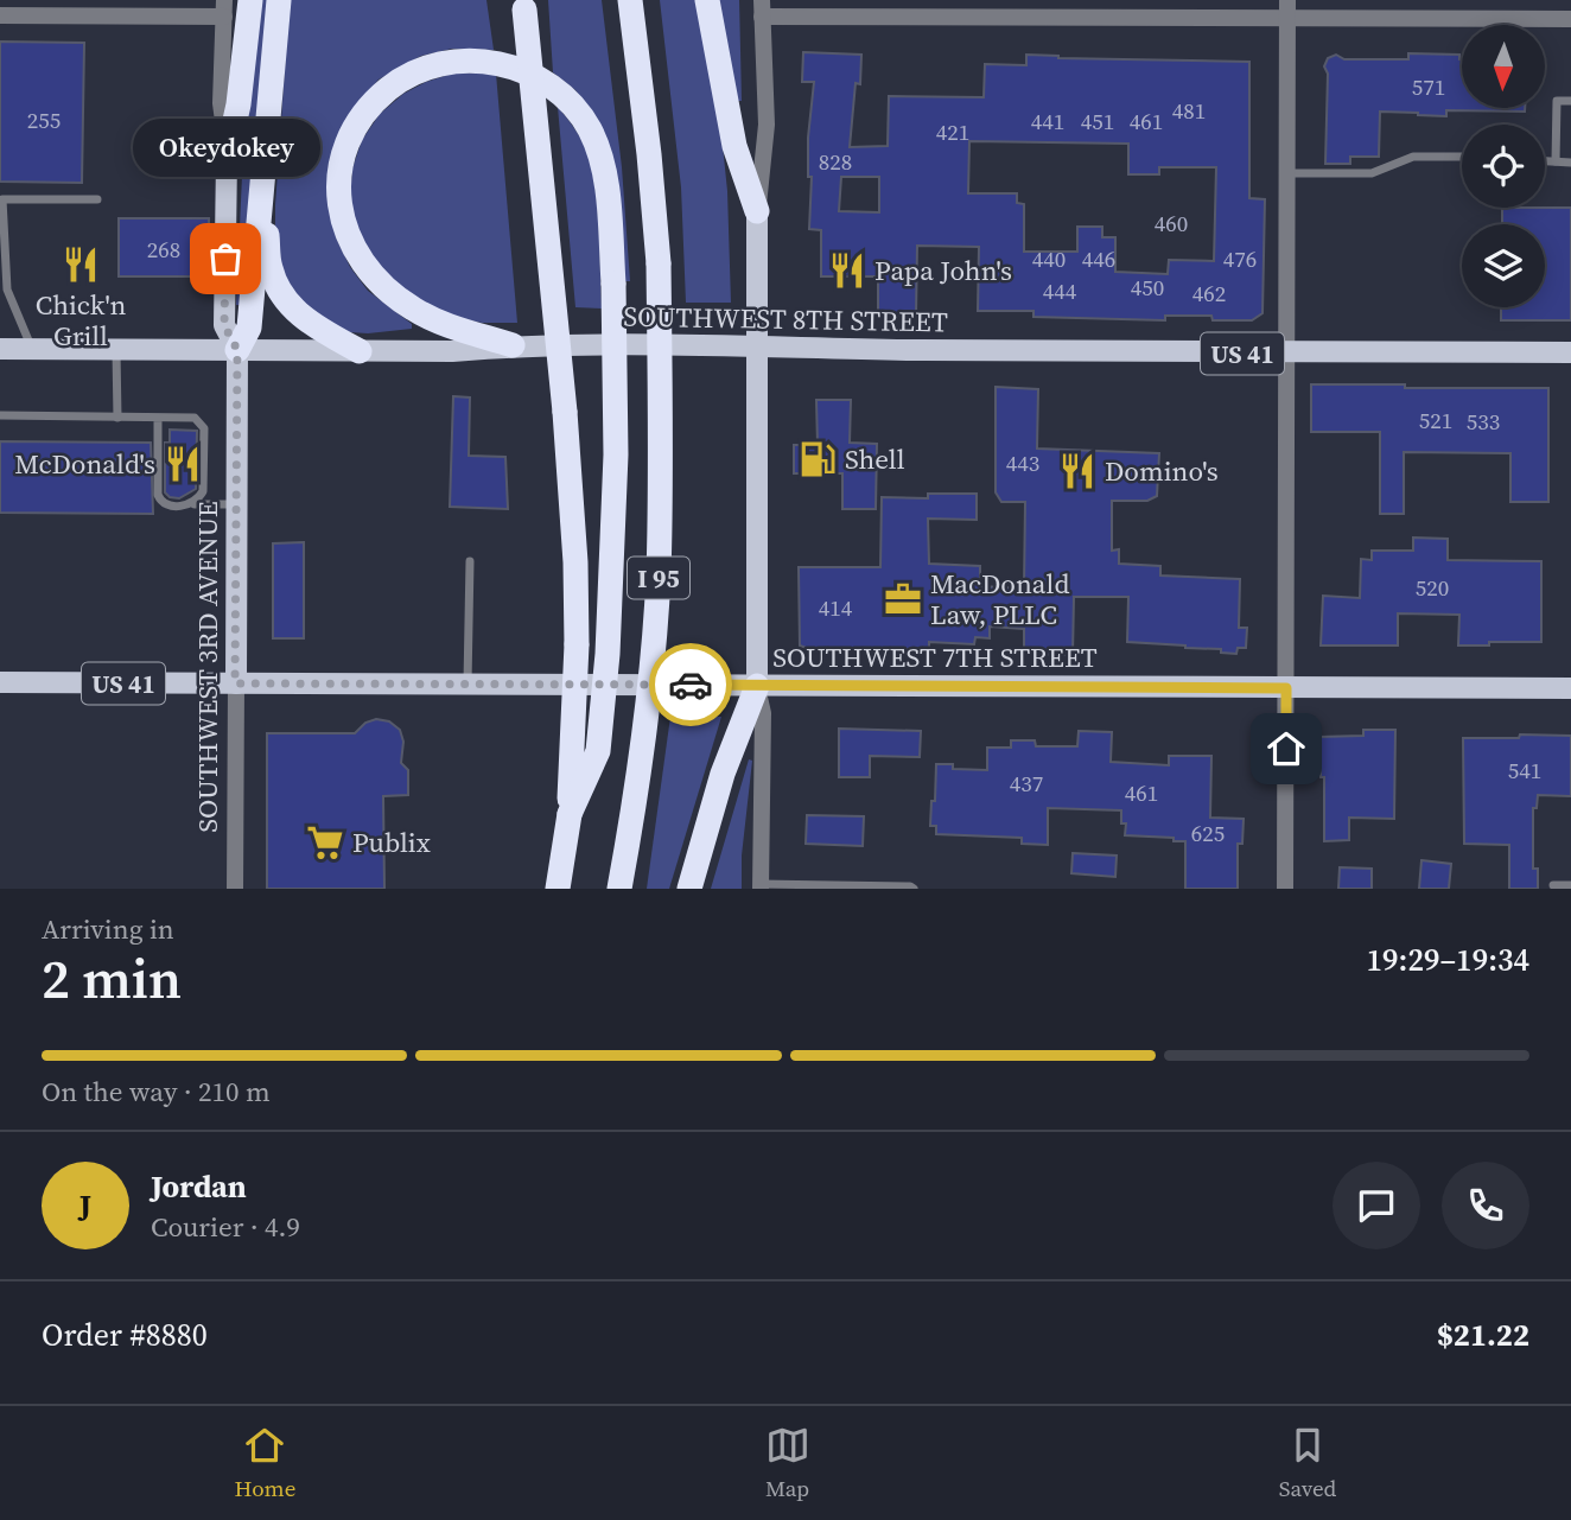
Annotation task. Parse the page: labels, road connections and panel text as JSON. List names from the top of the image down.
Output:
{
  "streets": {
    "highway": ["I 95"],
    "main road": [
      "SOUTHWEST 8TH STREET",
      "US 41",
      "SOUTHWEST 7TH STREET",
      "SOUTHWEST 3RD AVENUE"
    ]
  },
  "crossings": [
    ["SOUTHWEST 8TH STREET", "SOUTHWEST 3RD AVENUE"],
    ["SOUTHWEST 7TH STREET", "SOUTHWEST 3RD AVENUE"]
  ],
  "places": {
    "other": ["Okeydokey"],
    "restaurant": [
      "Chick'n Grill",
      "Papa John's",
      "McDonald's",
      "Domino's"
    ],
    "fuel station": ["Shell"],
    "office": ["MacDonald Law, PLLC"],
    "supermarket": ["Publix"]
  },
  "house_numbers": [
    "571",
    "481",
    "255",
    "441",
    "451",
    "461",
    "421",
    "828",
    "460",
    "268",
    "440",
    "446",
    "476",
    "450",
    "444",
    "462",
    "521",
    "533",
    "443",
    "520",
    "414",
    "541",
    "437",
    "461",
    "625"
  ],
  "north": "bottom",
  "page": {
    "bubble": "Okeydokey",
    "heading": ["2 min", "Arriving in", "19:29–19:34"],
    "panel": [
      "Jordan",
      "Courier · 4.9",
      "Order #8880",
      "$21.22"
    ],
    "bar": "On the way · 210 m",
    "round": "J",
    "tabs": ["Home", "Map", "Saved"]
  }
}
